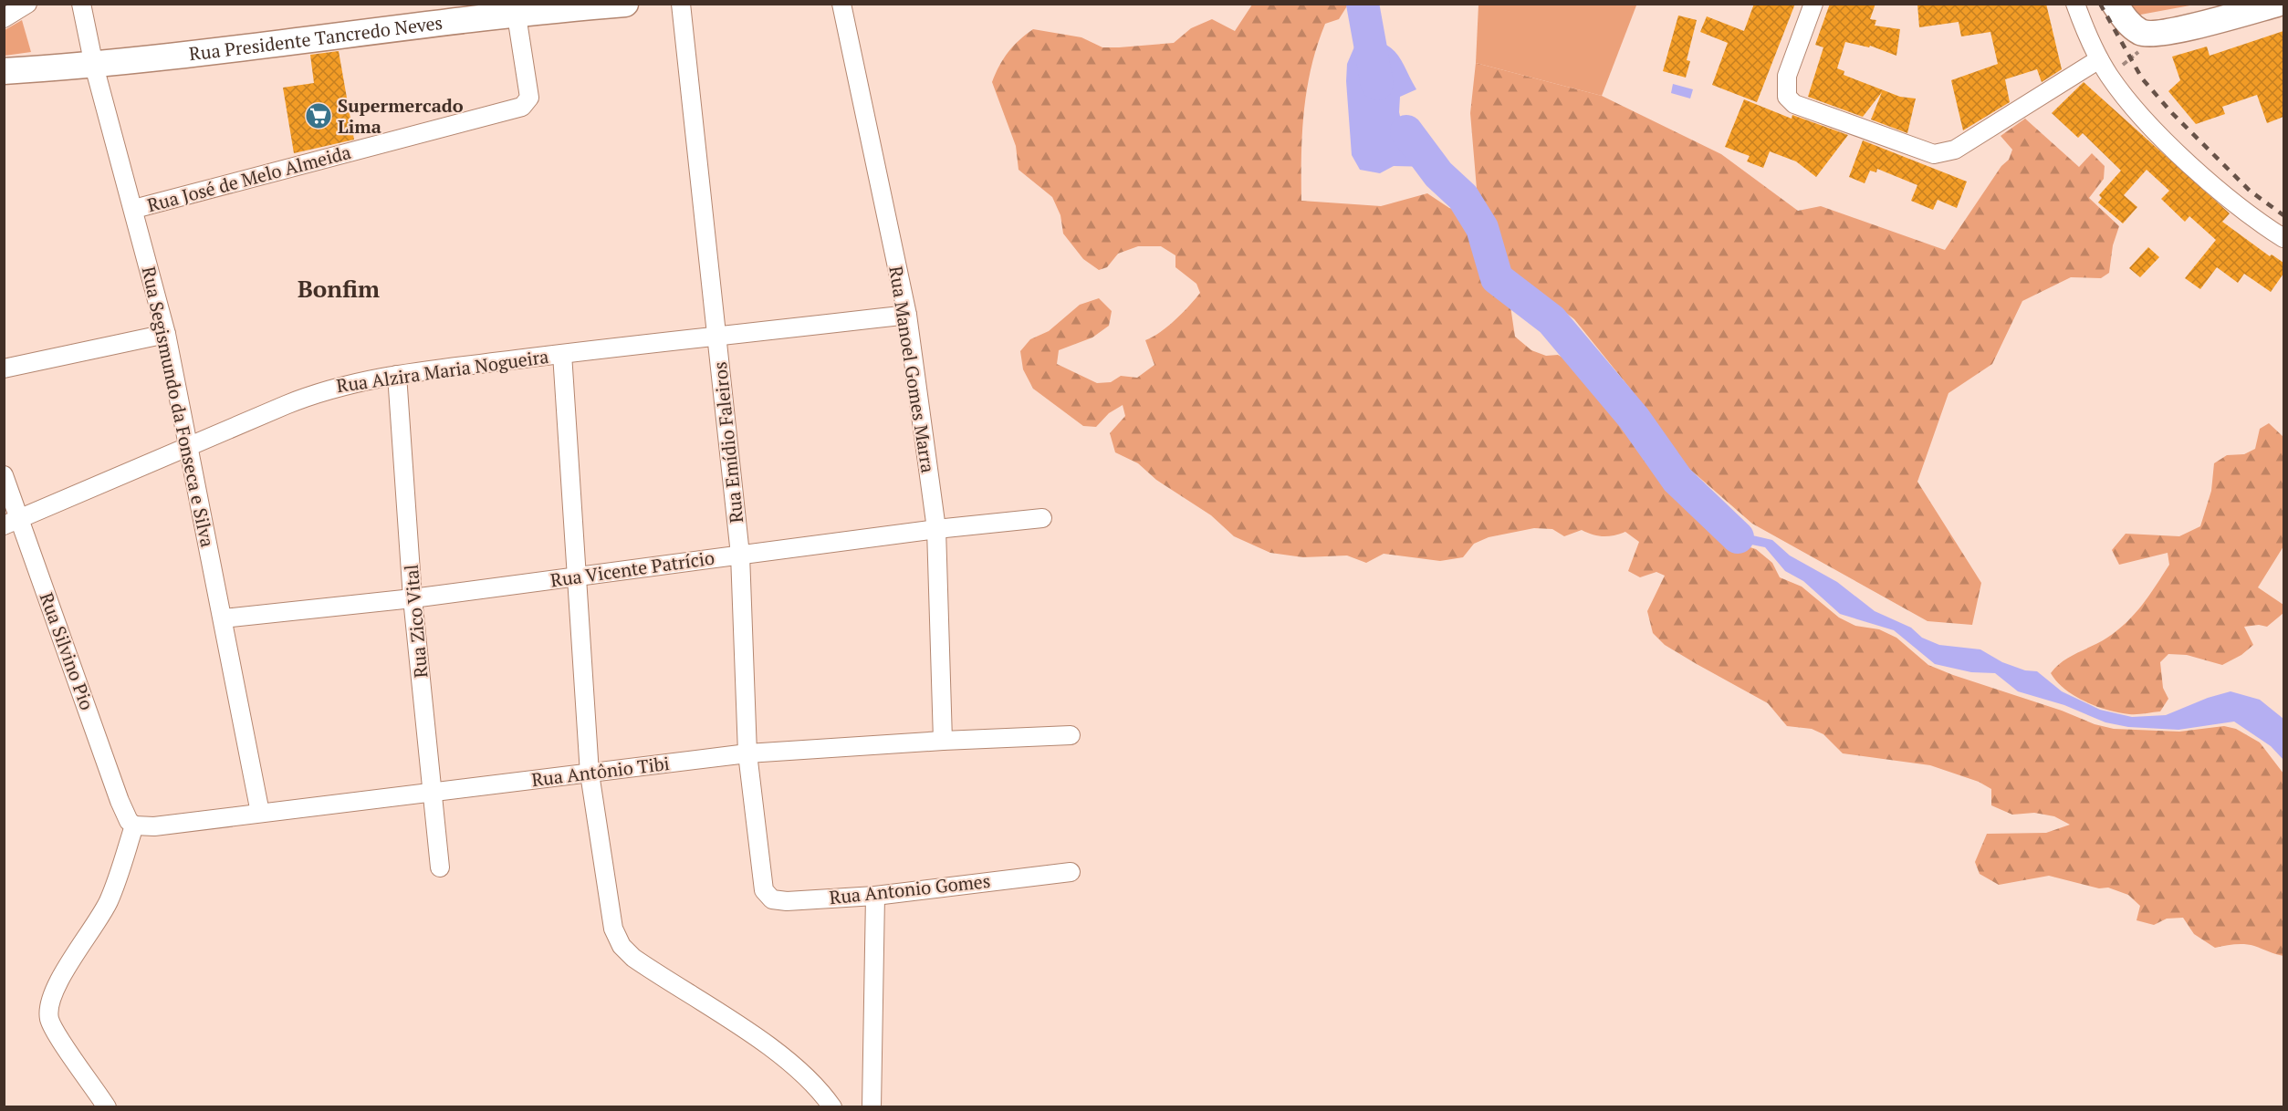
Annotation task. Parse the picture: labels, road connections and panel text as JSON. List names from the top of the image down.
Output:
{
  "streets": {
    "main road": ["Rua Presidente Tancredo Neves"],
    "street": [
      "Rua José de Melo Almeida",
      "Rua Manoel Gomes Marra",
      "Rua Alzira Maria Nogueira",
      "Rua Segismundo da Fonseca e Silva",
      "Rua Emídio Faleiros",
      "Rua Vicente Patrício",
      "Rua Zico Vital",
      "Rua Silvino Pio",
      "Rua Antônio Tibi",
      "Rua Antonio Gomes"
    ]
  },
  "crossings": [
    ["Rua Presidente Tancredo Neves", "Rua José de Melo Almeida"],
    ["Rua Presidente Tancredo Neves", "Rua Segismundo da Fonseca e Silva"],
    ["Rua José de Melo Almeida", "Rua Segismundo da Fonseca e Silva"],
    ["Rua Manoel Gomes Marra", "Rua Alzira Maria Nogueira"],
    ["Rua Manoel Gomes Marra", "Rua Vicente Patrício"],
    ["Rua Manoel Gomes Marra", "Rua Antônio Tibi"],
    ["Rua Alzira Maria Nogueira", "Rua Segismundo da Fonseca e Silva"],
    ["Rua Alzira Maria Nogueira", "Rua Emídio Faleiros"],
    ["Rua Alzira Maria Nogueira", "Rua Zico Vital"],
    ["Rua Alzira Maria Nogueira", "Rua Silvino Pio"],
    ["Rua Segismundo da Fonseca e Silva", "Rua Vicente Patrício"],
    ["Rua Segismundo da Fonseca e Silva", "Rua Antônio Tibi"],
    ["Rua Emídio Faleiros", "Rua Vicente Patrício"],
    ["Rua Emídio Faleiros", "Rua Antônio Tibi"],
    ["Rua Emídio Faleiros", "Rua Antonio Gomes"],
    ["Rua Vicente Patrício", "Rua Zico Vital"],
    ["Rua Zico Vital", "Rua Antônio Tibi"],
    ["Rua Silvino Pio", "Rua Antônio Tibi"]
  ],
  "districts": ["Bonfim"],
  "places": {
    "supermarket": ["Supermercado Lima"]
  }
}
